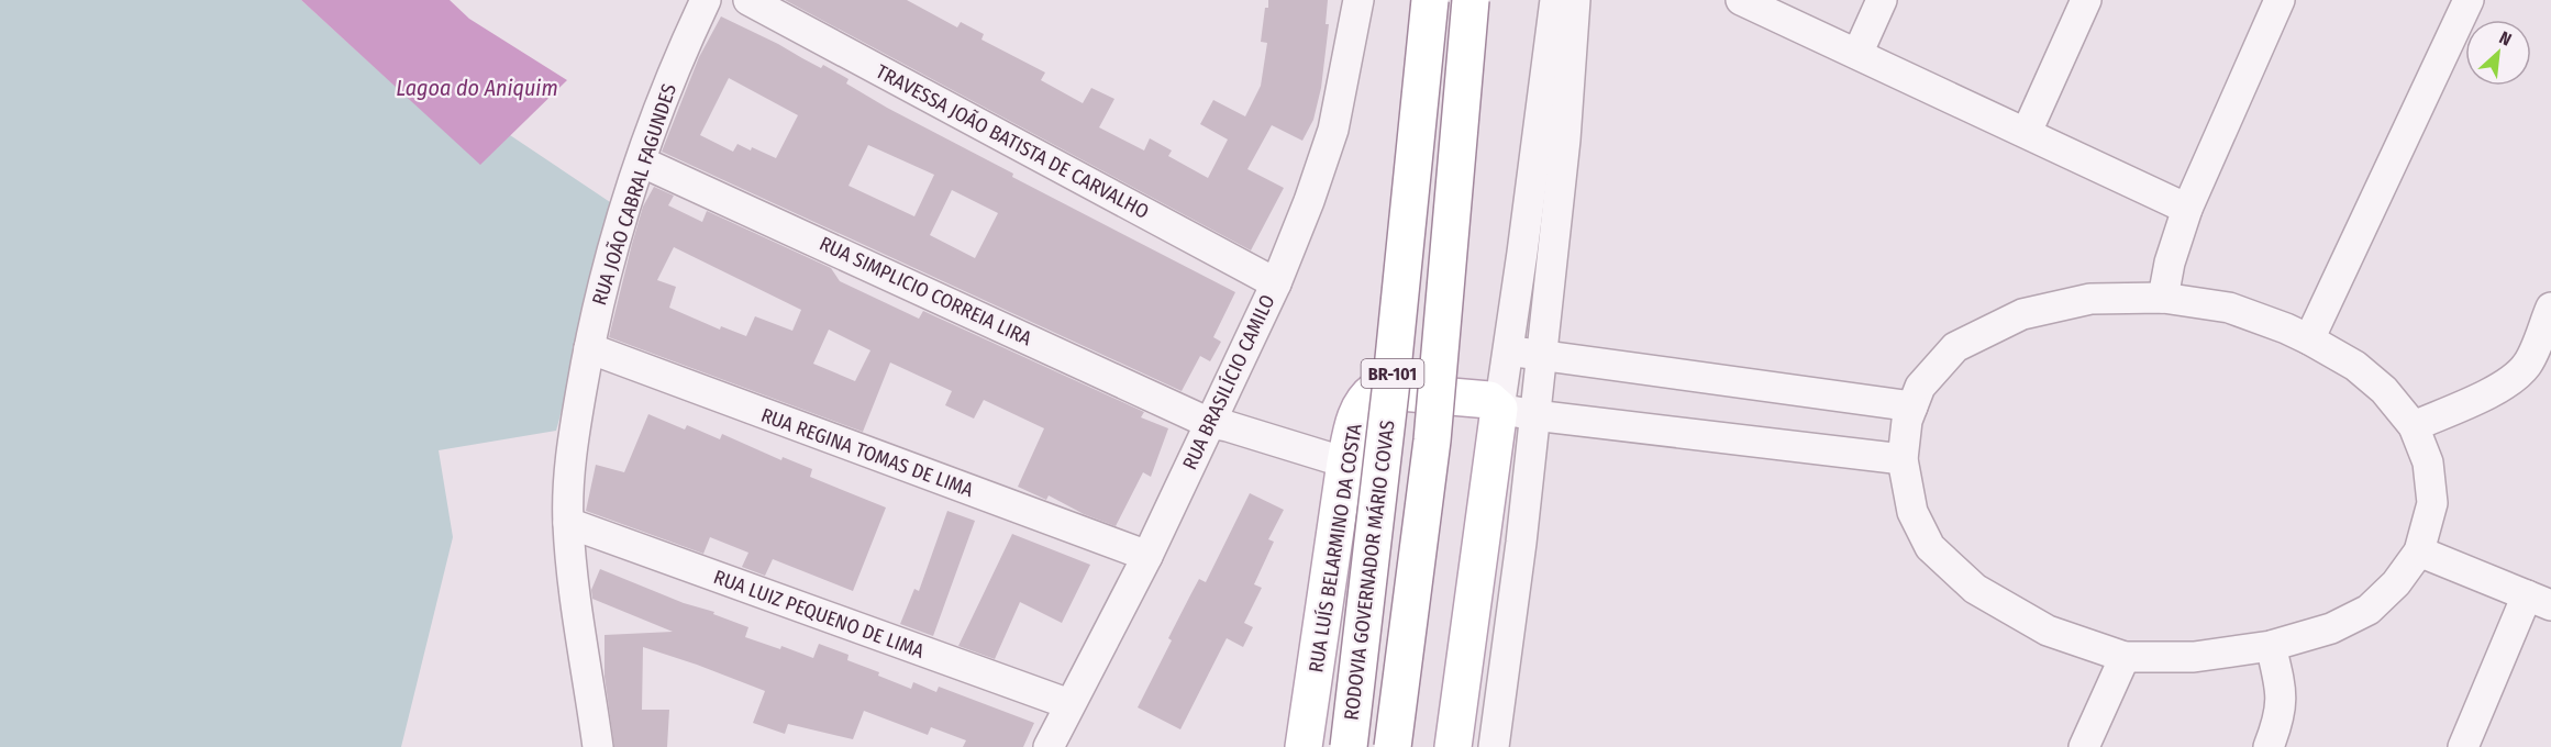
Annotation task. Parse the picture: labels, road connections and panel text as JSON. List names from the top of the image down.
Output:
{
  "streets": {
    "main road": ["BR-101", "RUA LUÍS BELARMINO DA COSTA", "RODOVIA GOVERNADOR MÁRIO COVAS"],
    "street": [
      "TRAVESSA JOÃO BATISTA DE CARVALHO",
      "RUA JOÃO CABRAL FAGUNDES",
      "RUA SIMPLICIO CORREIA LIRA",
      "RUA BRASILÍCIO CAMILO",
      "RUA REGINA TOMAS DE LIMA",
      "RUA LUIZ PEQUENO DE LIMA"
    ]
  },
  "crossings": [
    ["TRAVESSA JOÃO BATISTA DE CARVALHO", "RUA BRASILÍCIO CAMILO"],
    ["RUA JOÃO CABRAL FAGUNDES", "RUA SIMPLICIO CORREIA LIRA"],
    ["RUA JOÃO CABRAL FAGUNDES", "RUA REGINA TOMAS DE LIMA"],
    ["RUA JOÃO CABRAL FAGUNDES", "RUA LUIZ PEQUENO DE LIMA"],
    ["RUA SIMPLICIO CORREIA LIRA", "RUA BRASILÍCIO CAMILO"],
    ["RUA SIMPLICIO CORREIA LIRA", "RUA LUÍS BELARMINO DA COSTA"],
    ["RUA BRASILÍCIO CAMILO", "RUA REGINA TOMAS DE LIMA"],
    ["RUA BRASILÍCIO CAMILO", "RUA LUIZ PEQUENO DE LIMA"]
  ],
  "water": ["Lagoa do Aniquim"],
  "north": "top right"
}
